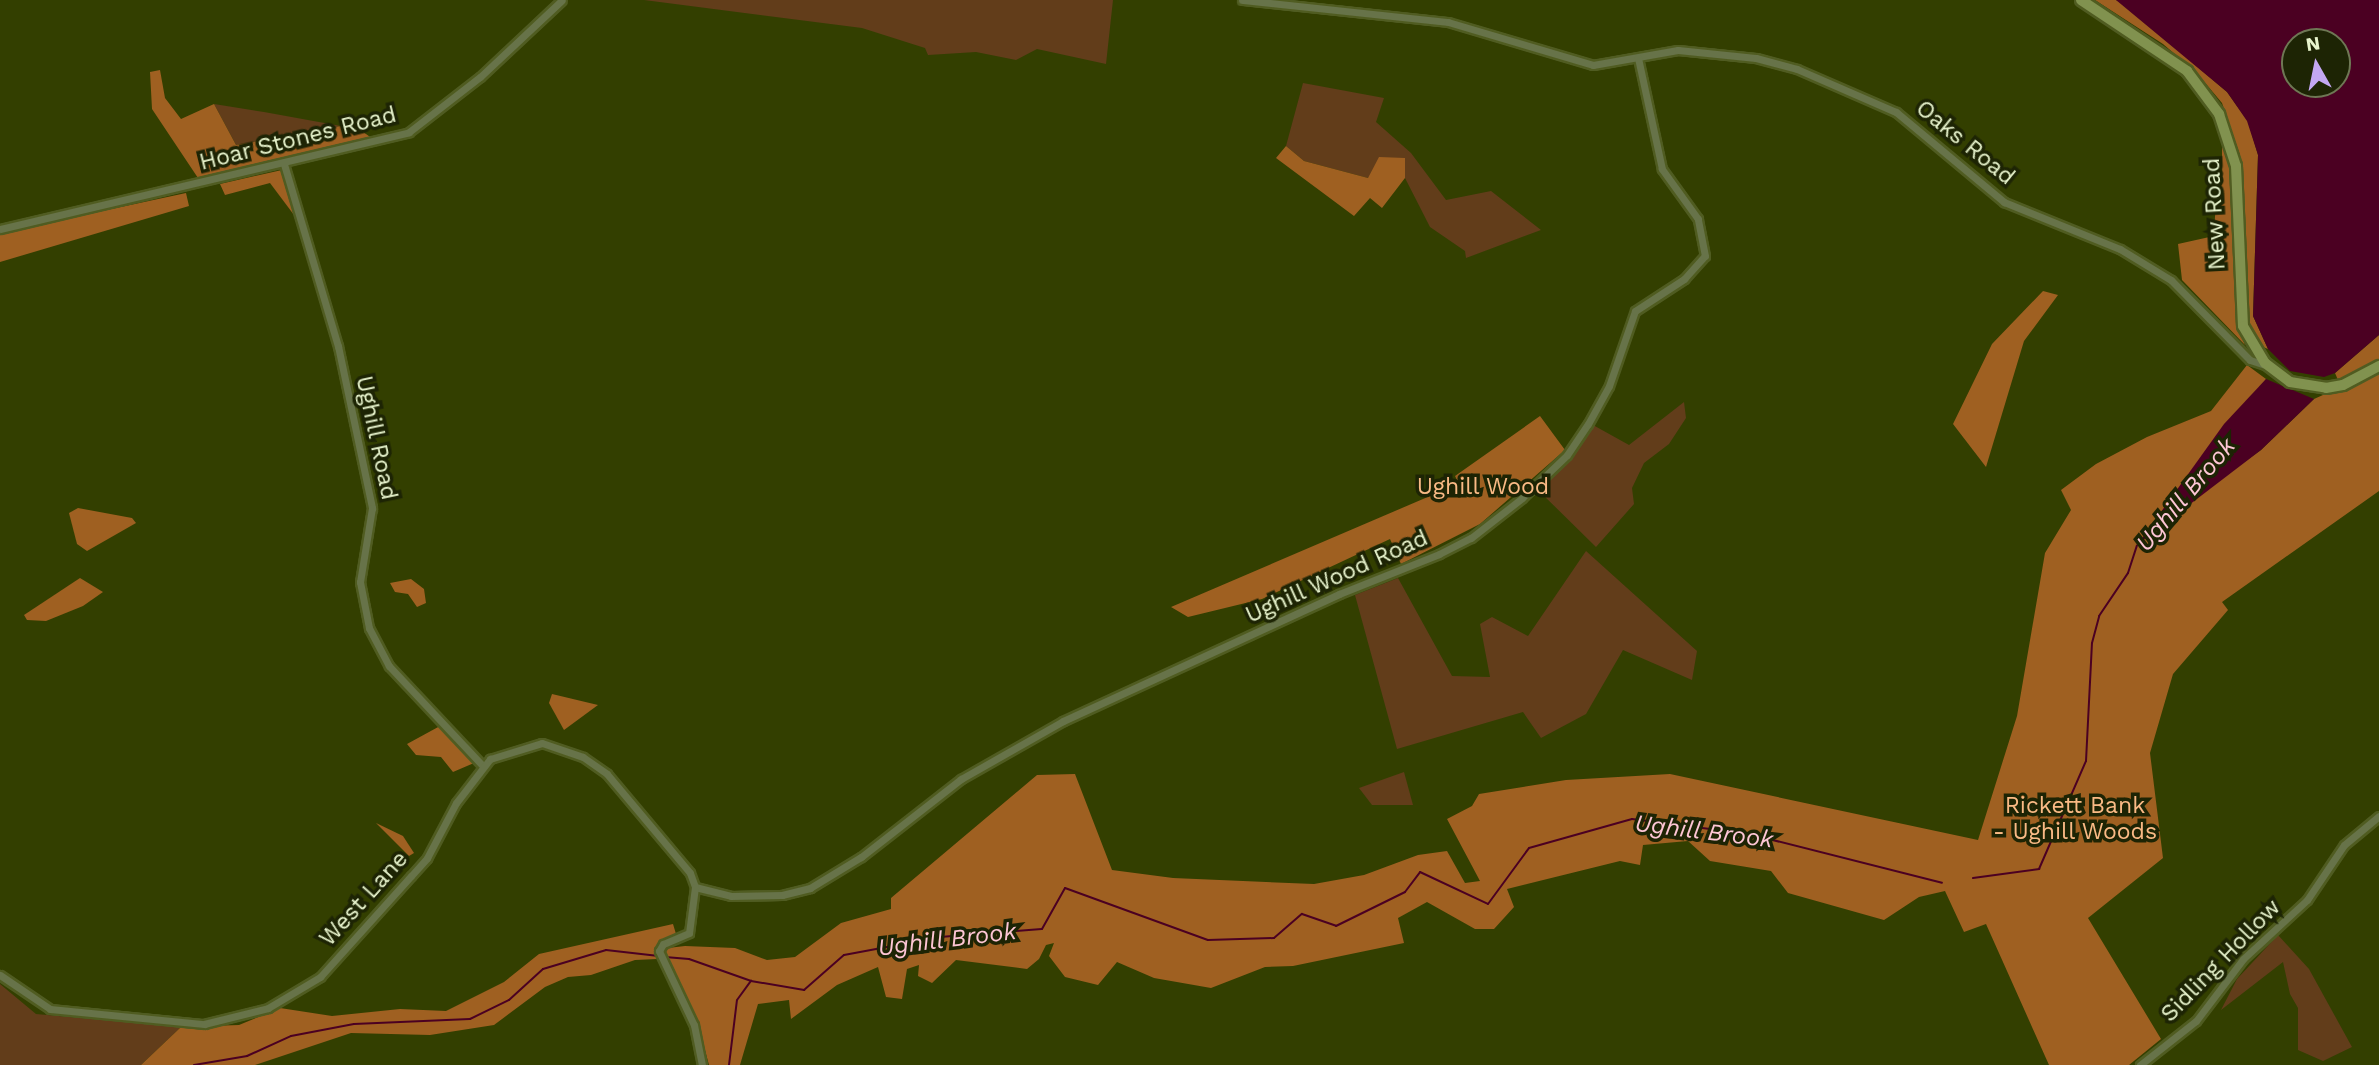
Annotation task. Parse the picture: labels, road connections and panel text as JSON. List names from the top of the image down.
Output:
{
  "streets": {
    "street": [
      "Hoar Stones Road",
      "Oaks Road",
      "New Road",
      "Ughill Road",
      "Ughill Wood Road",
      "West Lane",
      "Sidling Hollow"
    ]
  },
  "crossings": [
    ["Hoar Stones Road", "Ughill Road"],
    ["Oaks Road", "New Road"],
    ["Oaks Road", "Ughill Wood Road"],
    ["Ughill Road", "West Lane"]
  ],
  "water": ["Ughill Brook"],
  "parks": ["Ughill Wood", "Rickett Bank - Ughill Woods"],
  "north": "top"
}
